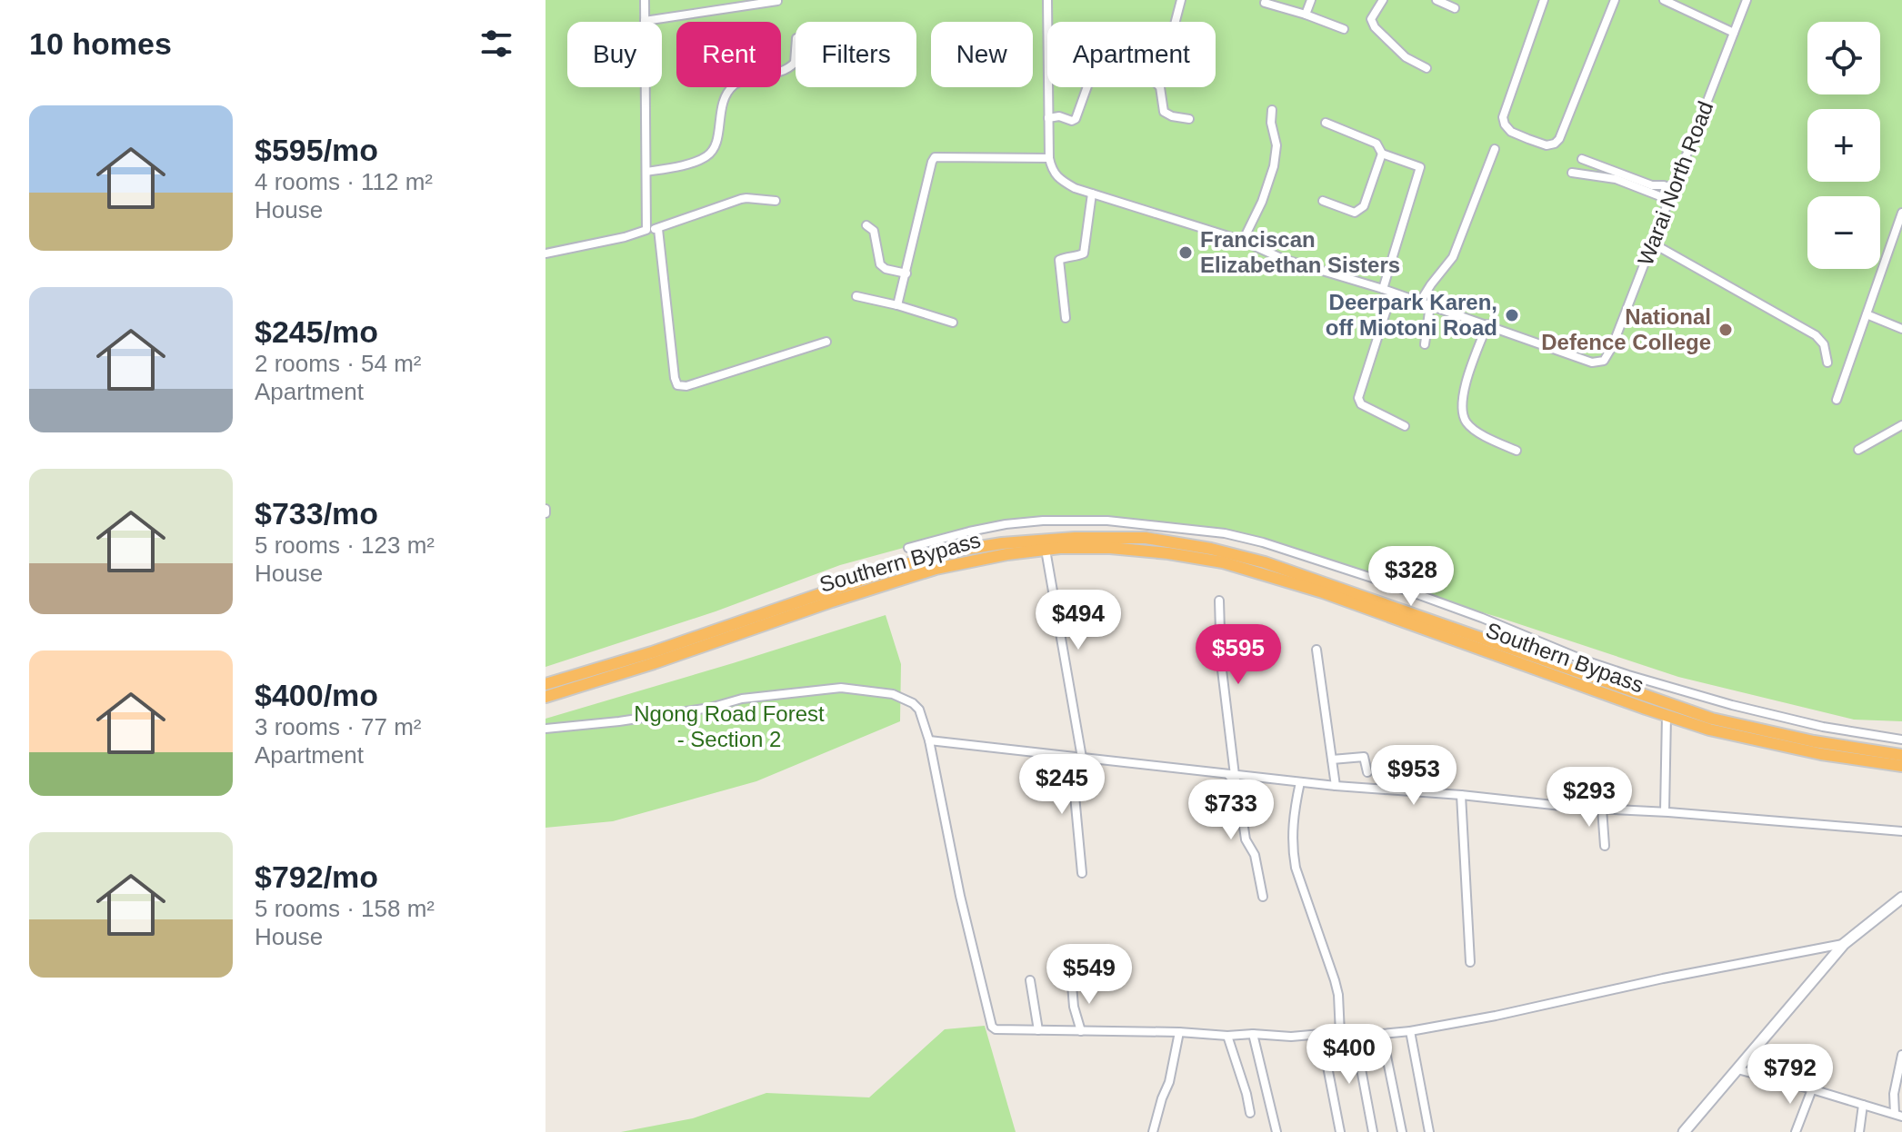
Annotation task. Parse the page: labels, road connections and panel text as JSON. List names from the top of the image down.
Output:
{
  "streets": {
    "highway": ["Southern Bypass"],
    "street": ["Warai North Road"]
  },
  "parks": ["Ngong Road Forest - Section 2"],
  "places": ["Franciscan Elizabethan Sisters", "Deerpark Karen, off Miotoni Road", "National Defence College"],
  "page": {
    "heading": "10 homes",
    "map_buttons": ["+", "−"],
    "chip": [
      "Buy",
      "Rent",
      "Filters",
      "New",
      "Apartment"
    ],
    "list": [
      {
        "name": "$595/mo",
        "note": "4 rooms · 112 m² · House"
      },
      {
        "name": "$245/mo",
        "note": "2 rooms · 54 m² · Apartment"
      },
      {
        "name": "$733/mo",
        "note": "5 rooms · 123 m² · House"
      },
      {
        "name": "$400/mo",
        "note": "3 rooms · 77 m² · Apartment"
      },
      {
        "name": "$792/mo",
        "note": "5 rooms · 158 m² · House"
      }
    ],
    "price": [
      "$328",
      "$494",
      "$595",
      "$953",
      "$245",
      "$293",
      "$733",
      "$549",
      "$400",
      "$792"
    ]
  }
}
